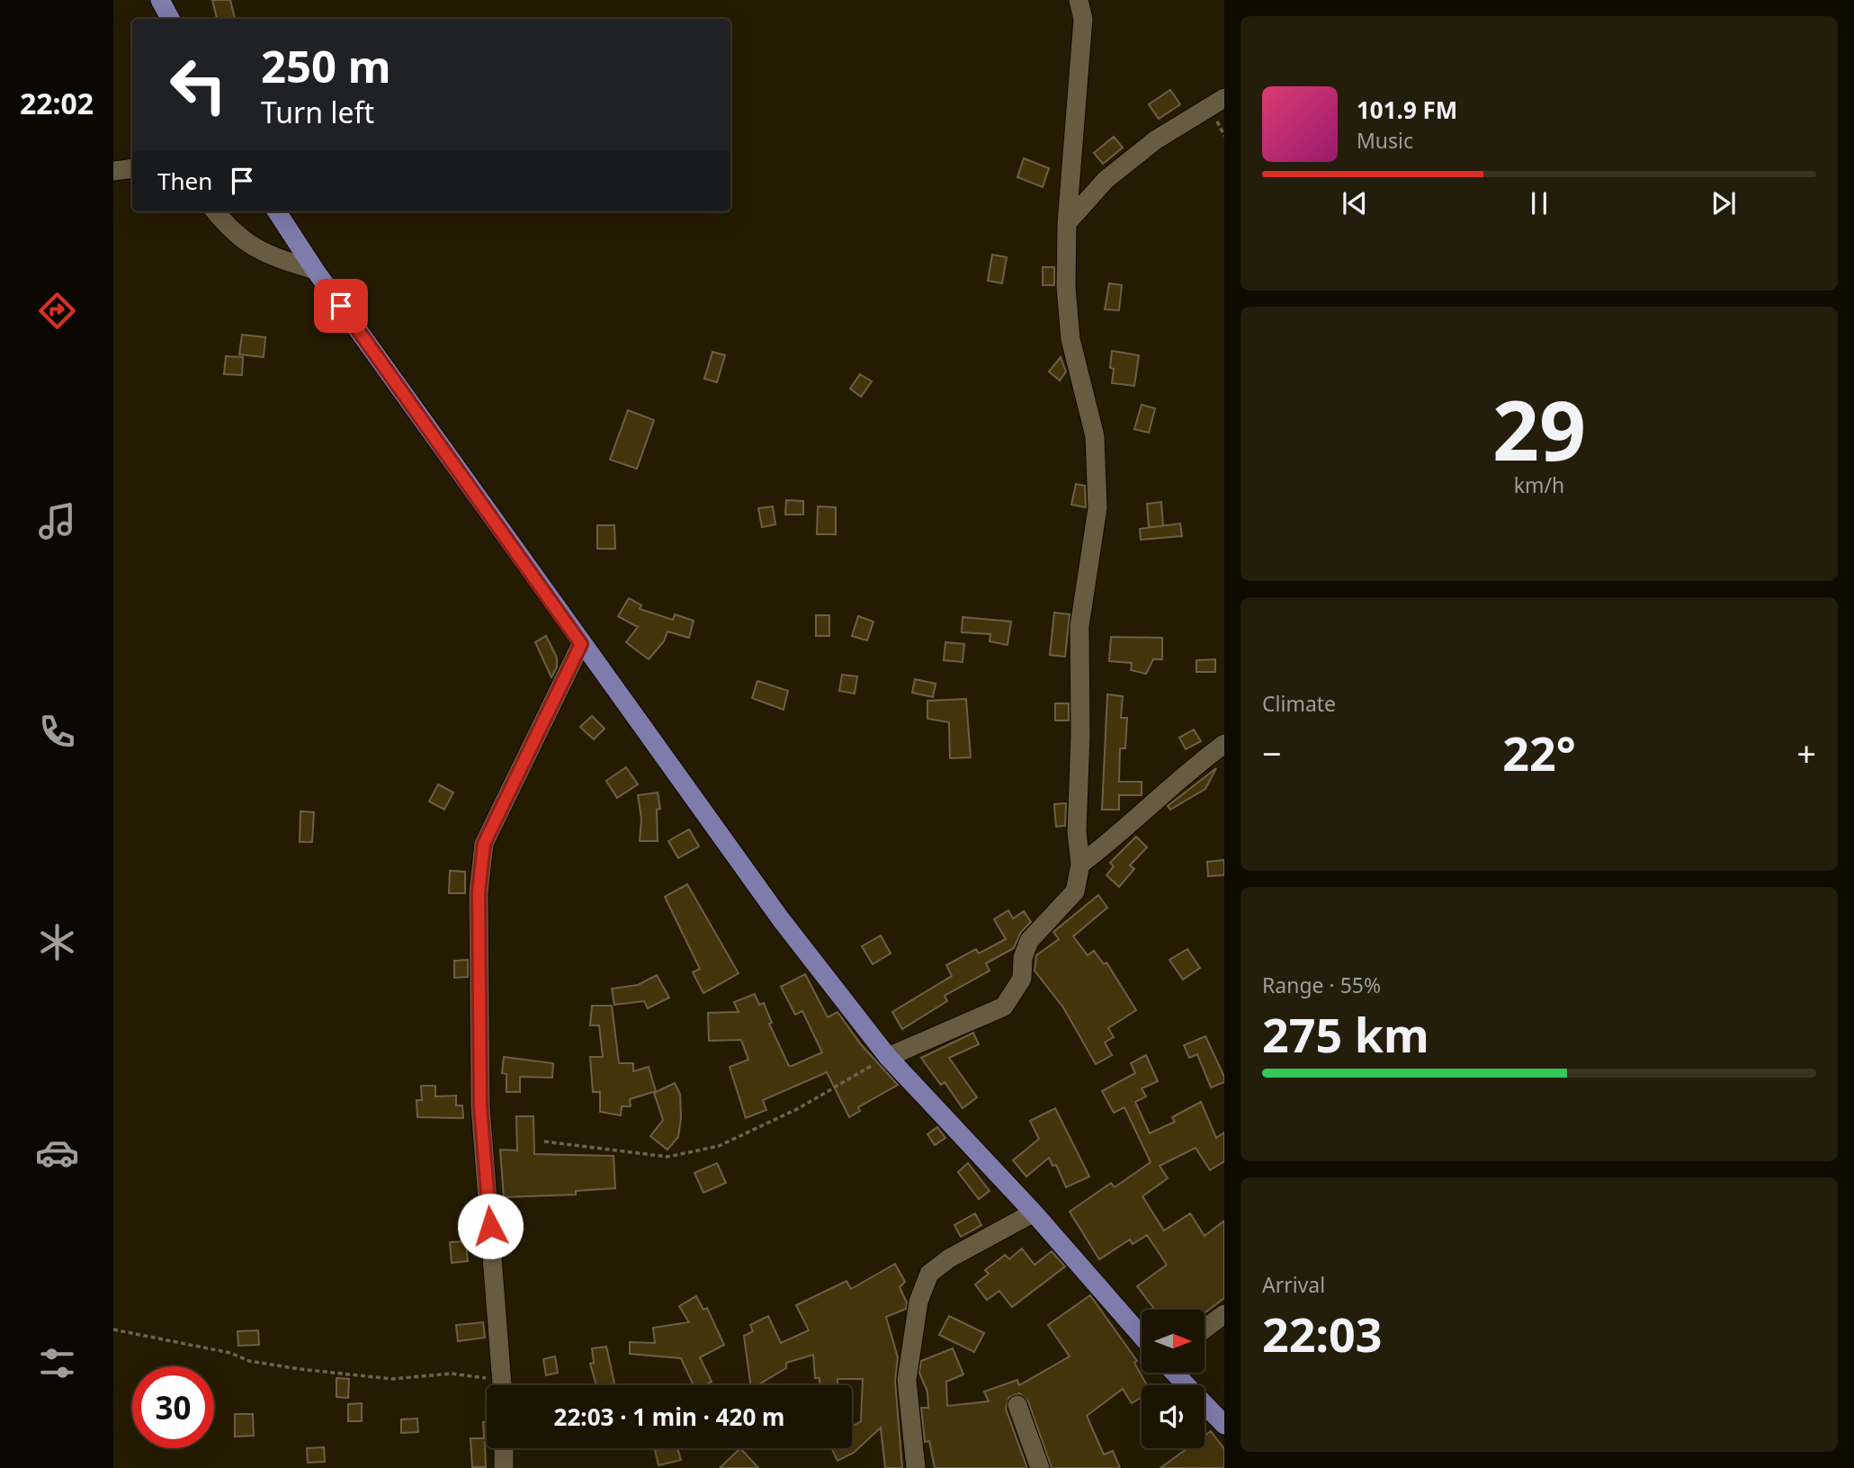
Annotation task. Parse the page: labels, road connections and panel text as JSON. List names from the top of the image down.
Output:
{
  "north": "right",
  "page": {
    "tabs": "22:02",
    "turn": ["250 m", "Turn left"],
    "song": ["101.9 FM", "Music"],
    "then": "Then",
    "tile": [
      ["29", "km/h"],
      "Climate",
      ["Range · 55%", "275 km"],
      ["Arrival", "22:03"]
    ],
    "heat": ["−", "22°", "+"],
    "limit": "30",
    "trip": "22:03 · 1 min · 420 m"
  }
}
